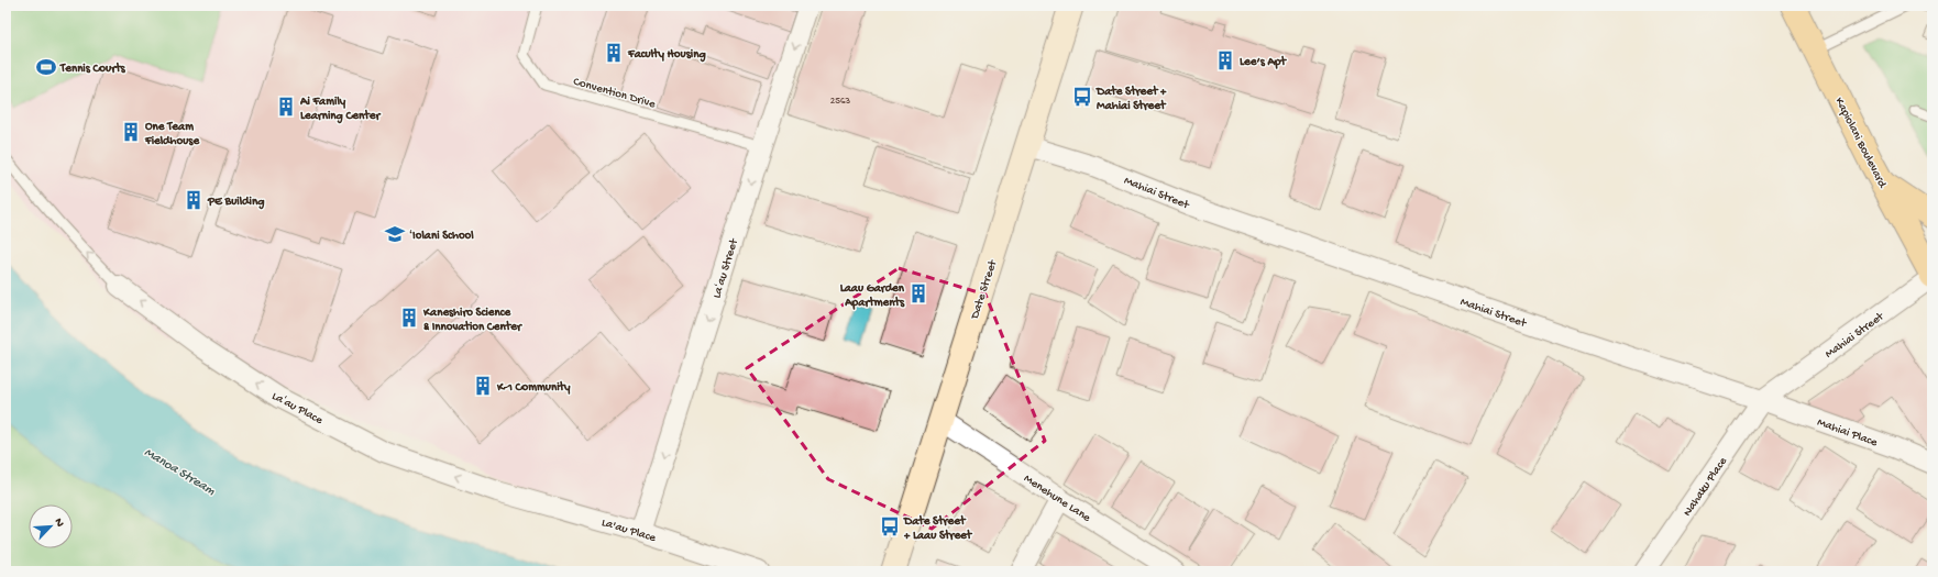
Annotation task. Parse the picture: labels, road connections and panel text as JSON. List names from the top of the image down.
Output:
{
  "streets": {
    "main road": ["Kapiolani Boulevard"],
    "street": [
      "Mahiai Street",
      "Laʻau Street",
      "Date Street",
      "Laʻau Place",
      "Mahiai Place",
      "Nahaku Place",
      "Menehune Lane",
      "La'au Place"
    ],
    "lane": ["Convention Drive"]
  },
  "crossings": [
    ["Convention Drive", "Laʻau Street"],
    ["Kapiolani Boulevard", "Mahiai Street"],
    ["Mahiai Street", "Date Street"],
    ["Mahiai Street", "Mahiai Place"],
    ["Mahiai Street", "Nahaku Place"],
    ["Laʻau Street", "La'au Place"],
    ["Date Street", "Menehune Lane"],
    ["Laʻau Place", "La'au Place"],
    ["Mahiai Place", "Nahaku Place"]
  ],
  "one_way": ["Laʻau Street", "Laʻau Place"],
  "water": ["Manoa Stream"],
  "places": {
    "building": [
      "Faculty Housing",
      "Lee’s Apt",
      "Ai Family Learning Center",
      "One Team Fieldhouse",
      "PE Building",
      "Laau Garden Apartments",
      "Kaneshiro Science & Innovation Center",
      "K-1 Community"
    ],
    "sports": ["Tennis Courts"],
    "bus stop": ["Date Street + Mahiai Street", "Date Street + Laau Street"],
    "school or university": ["ʻIolani School"]
  },
  "house_numbers": ["2563"],
  "north": "top right"
}
